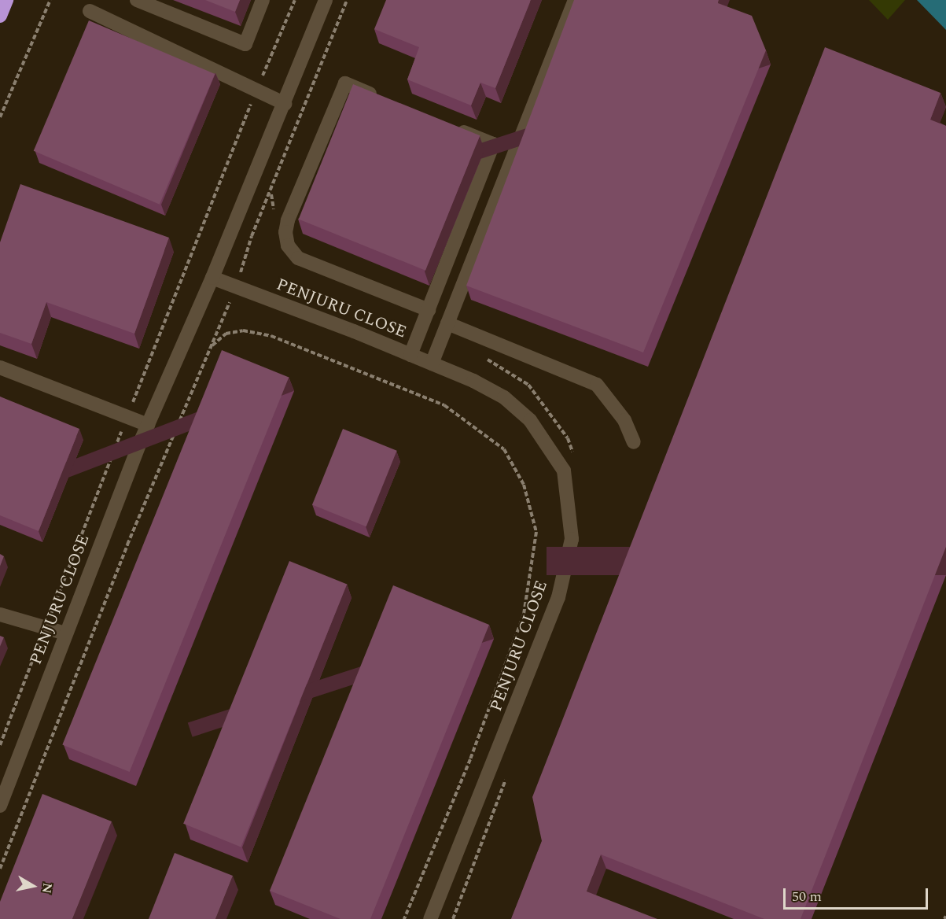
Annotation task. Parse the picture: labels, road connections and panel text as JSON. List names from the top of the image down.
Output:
{
  "streets": {
    "street": ["PENJURU CLOSE"]
  },
  "scale_bar": "50 m",
  "north": "right"
}
